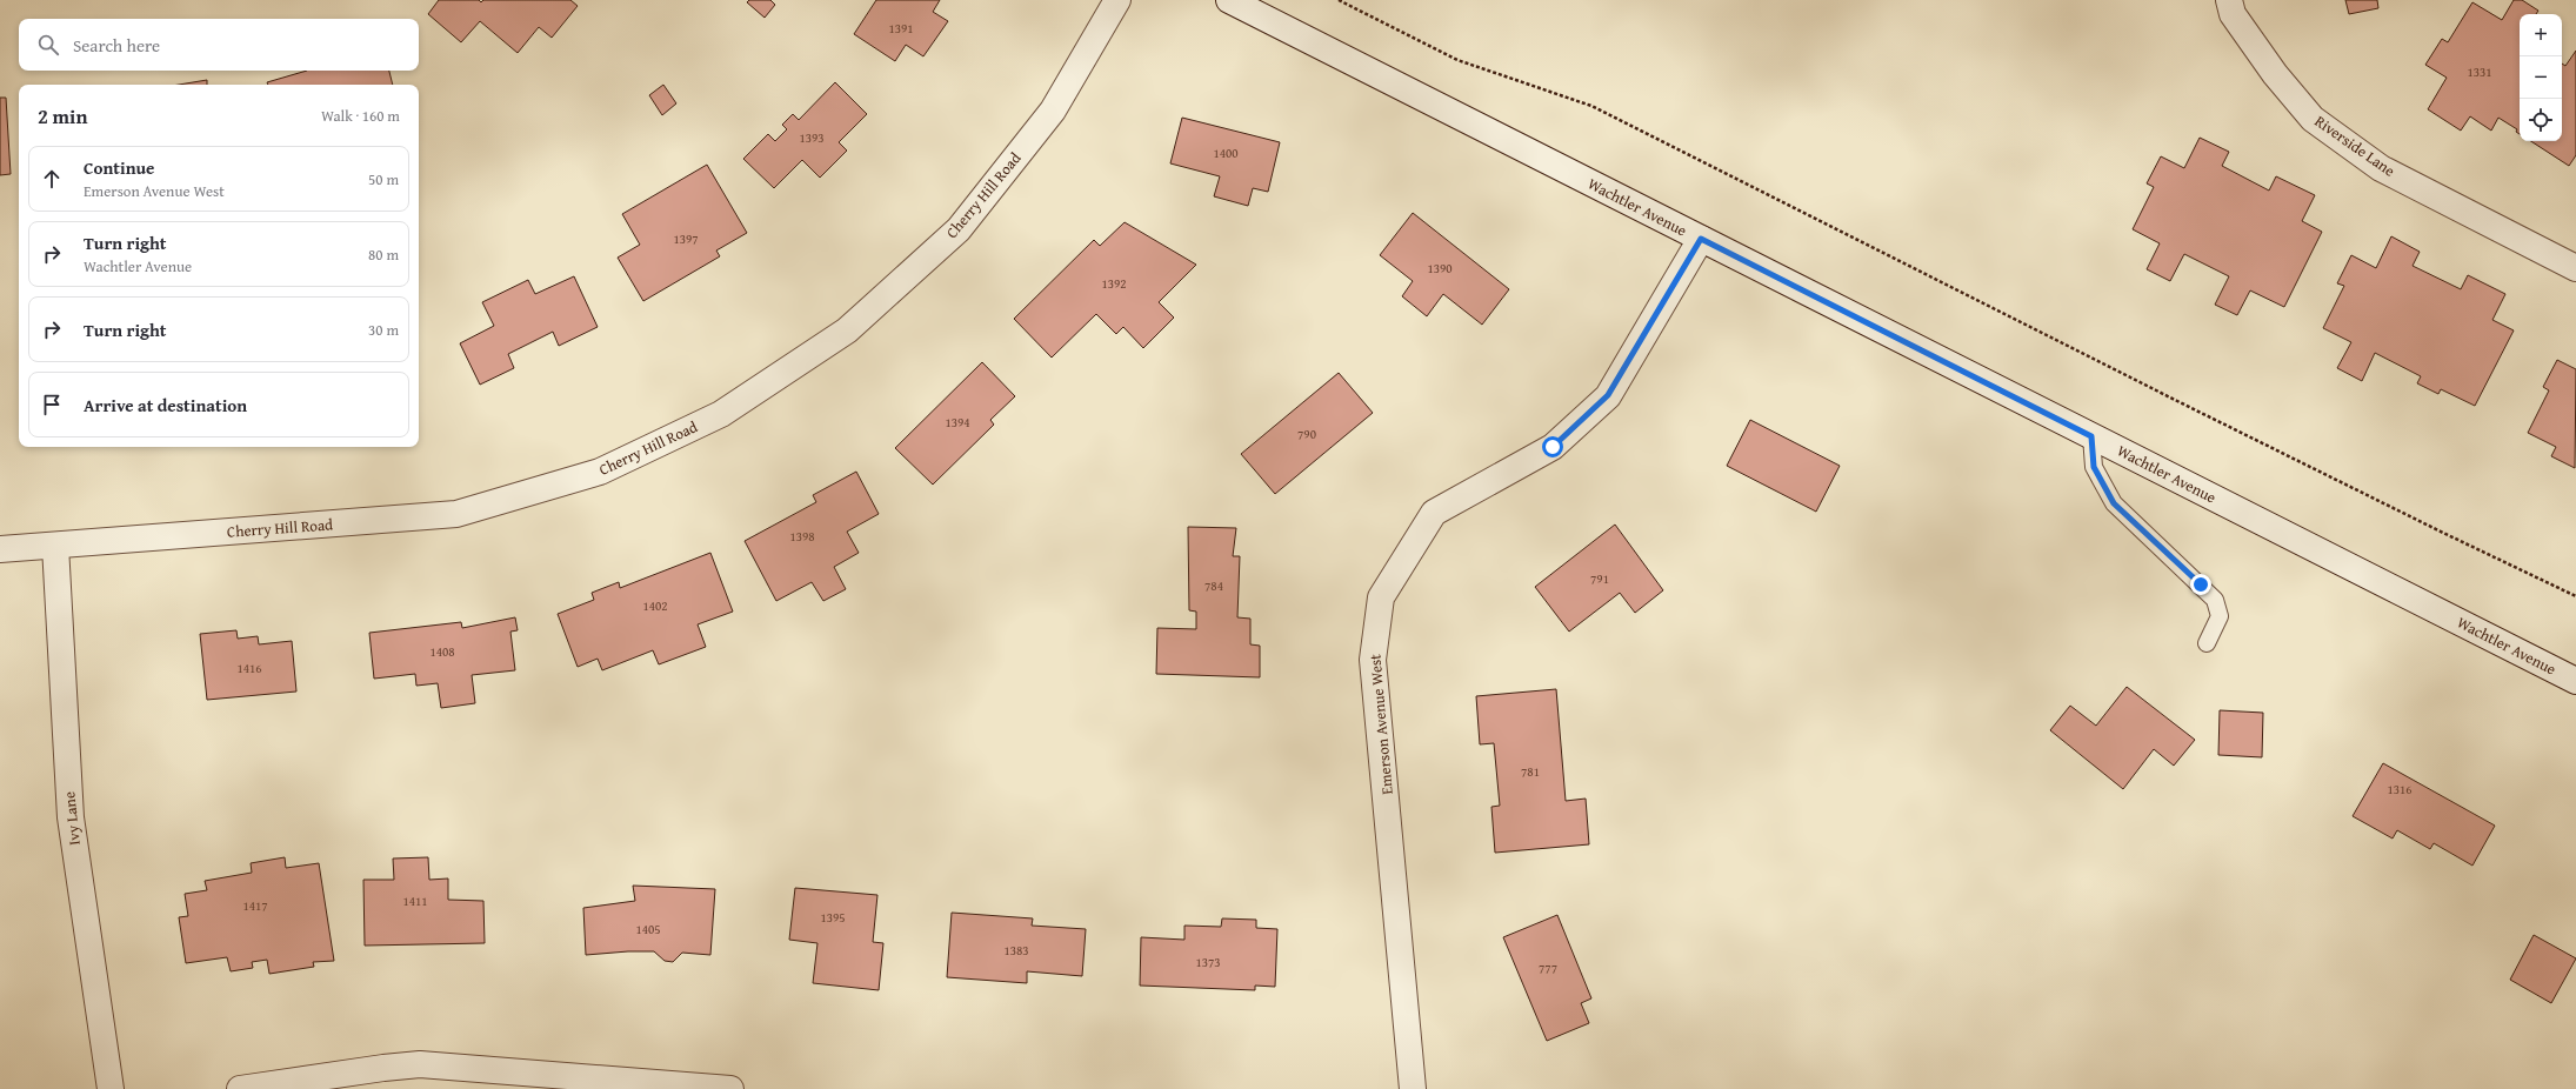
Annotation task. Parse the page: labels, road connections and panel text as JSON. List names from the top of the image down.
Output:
{
  "streets": {
    "street": [
      "Riverside Lane",
      "Cherry Hill Road",
      "Wachtler Avenue",
      "Emerson Avenue West",
      "Ivy Lane"
    ]
  },
  "crossings": [
    ["Cherry Hill Road", "Ivy Lane"],
    ["Wachtler Avenue", "Emerson Avenue West"]
  ],
  "house_numbers": [
    "1391",
    "1331",
    "1393",
    "1400",
    "1397",
    "1390",
    "1392",
    "1394",
    "790",
    "1398",
    "791",
    "784",
    "1402",
    "1408",
    "1416",
    "781",
    "1316",
    "1411",
    "1417",
    "1395",
    "1405",
    "1383",
    "1373",
    "777"
  ],
  "page": {
    "map_buttons": ["+", "−"],
    "search": "Search here",
    "heading": ["2 min", "Walk · 160 m"],
    "list": [
      ["Continue", "Emerson Avenue West", "50 m"],
      ["Turn right", "Wachtler Avenue", "80 m"],
      ["Turn right", "30 m"],
      "Arrive at destination"
    ]
  }
}
